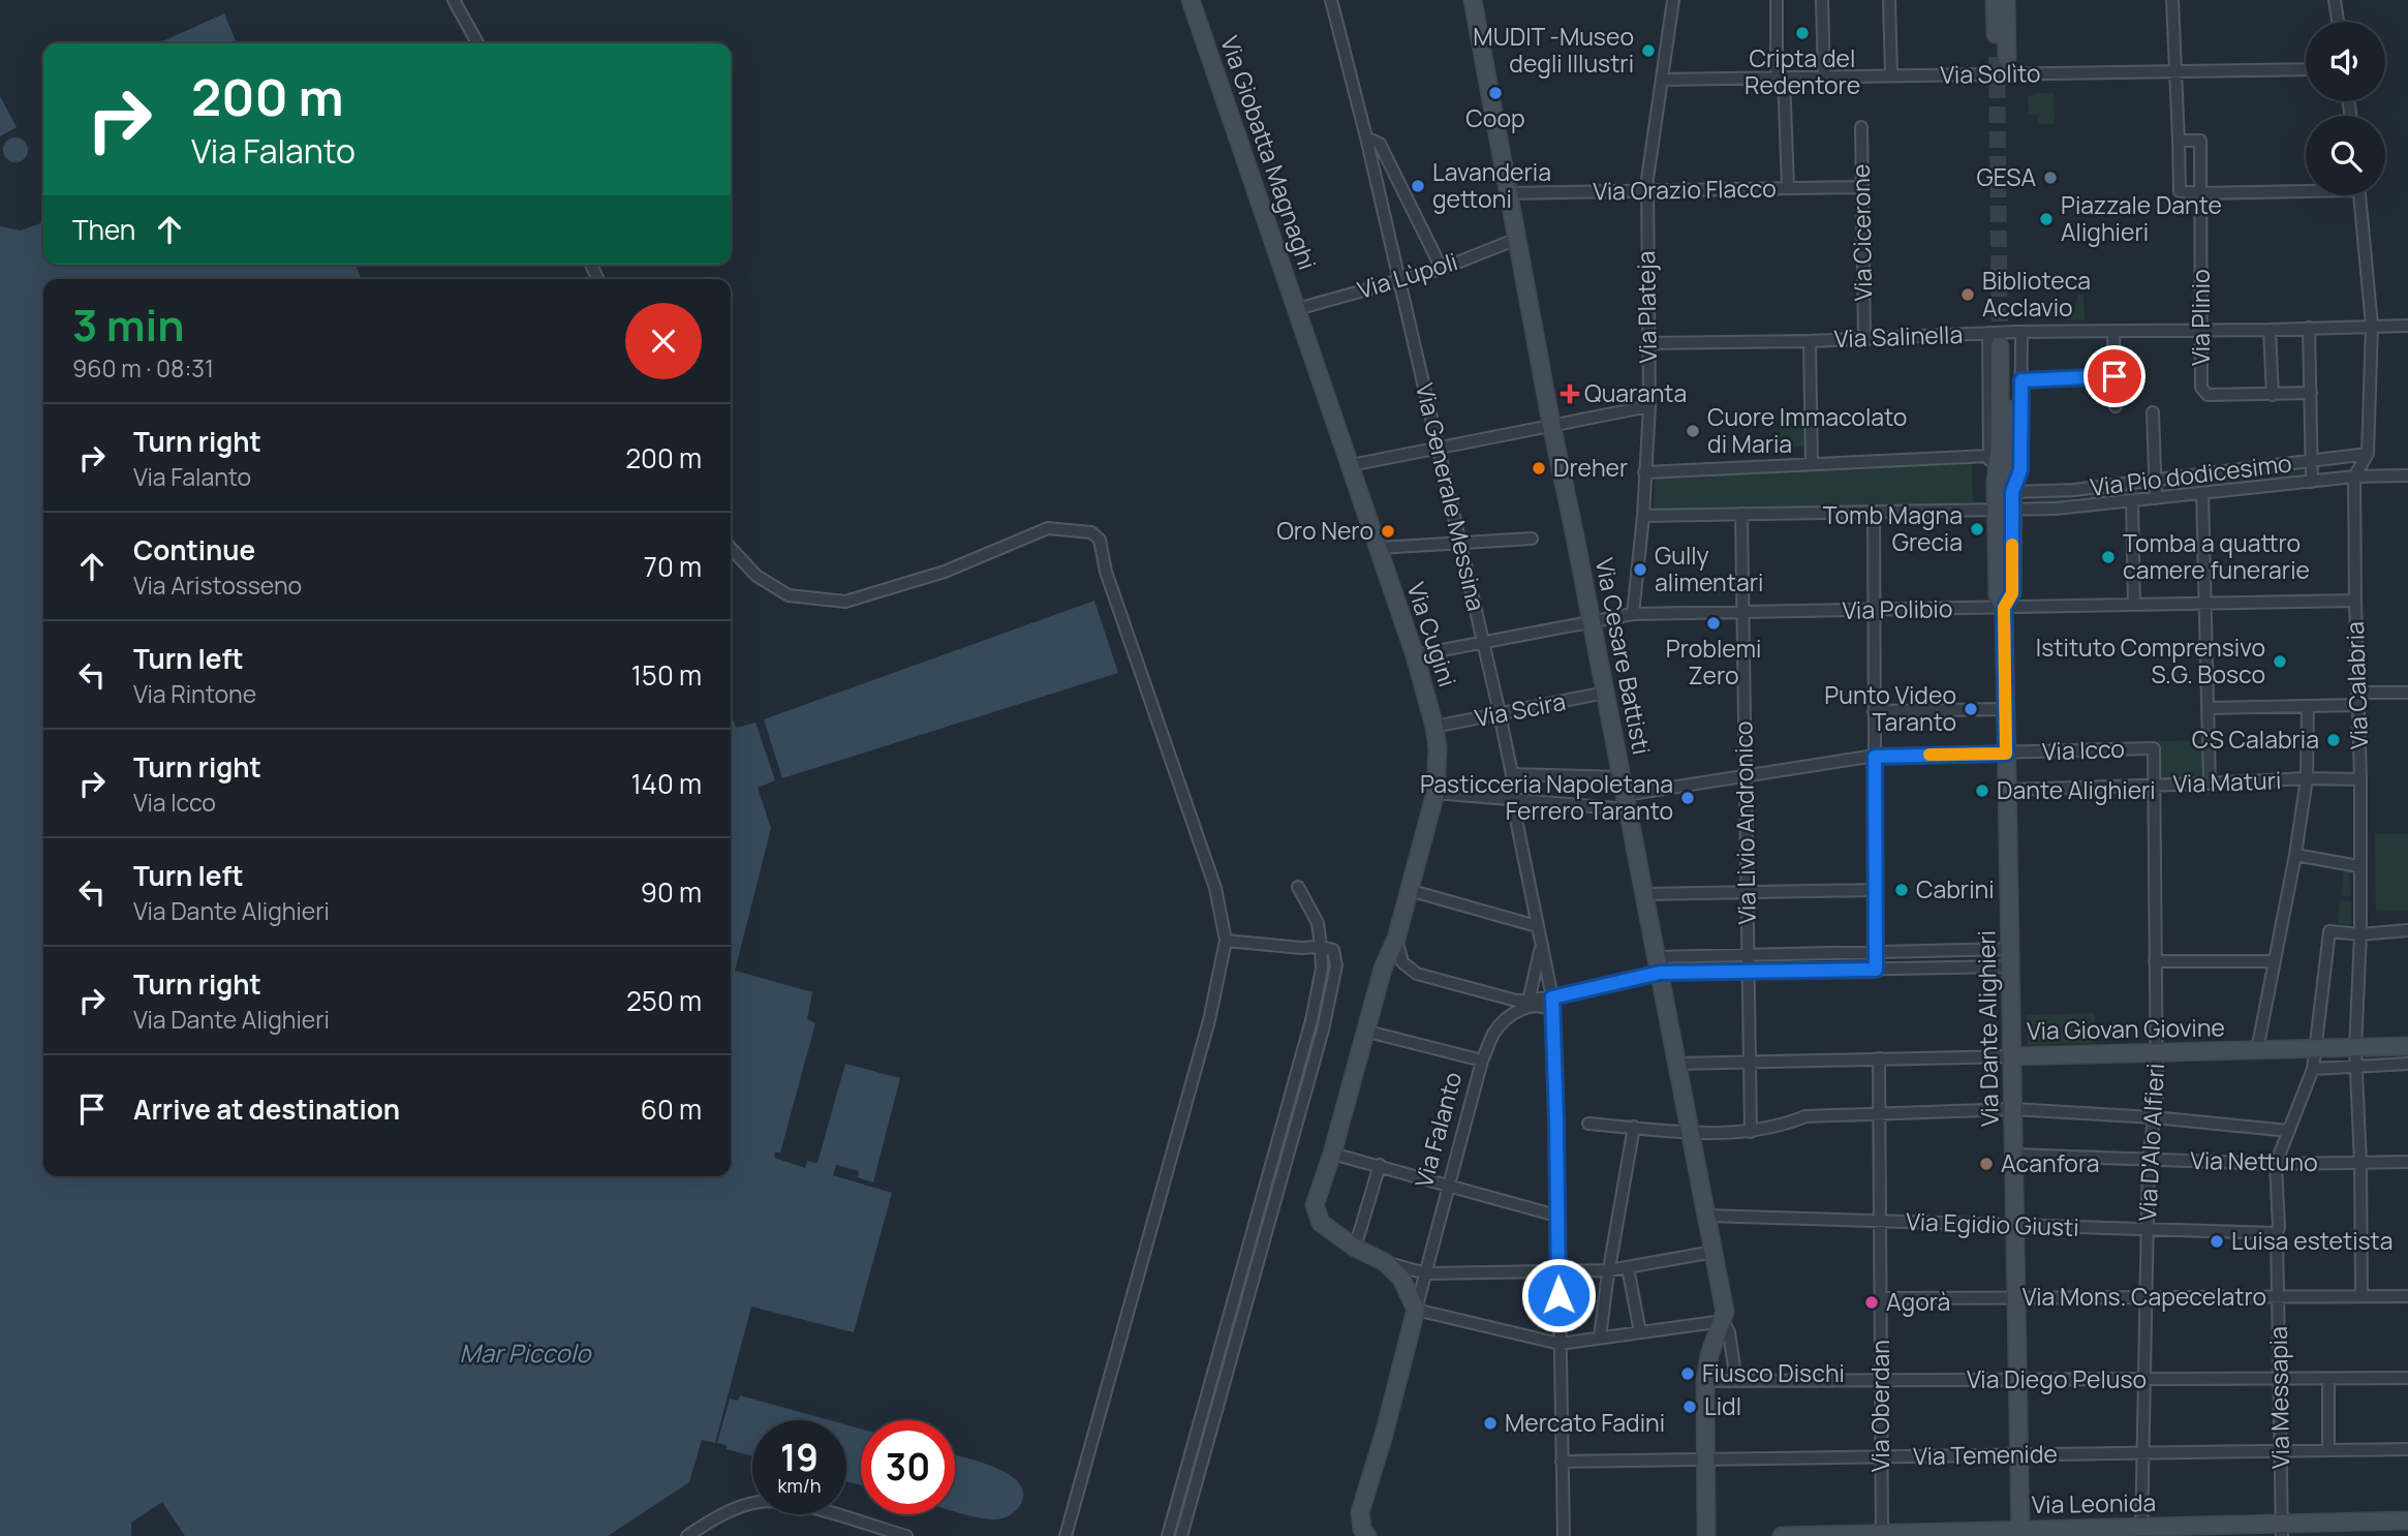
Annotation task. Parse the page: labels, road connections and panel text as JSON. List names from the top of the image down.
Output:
{
  "streets": {
    "main road": [
      "Via Giobatta Magnaghi",
      "Via Cugini",
      "Via Cesare Battisti",
      "Via Dante Alighieri",
      "Via Giovan Giovine",
      "Via Falanto",
      "Via Leonida"
    ],
    "street": [
      "Via Solìto",
      "Via Orazio Flacco",
      "Via Cicerone",
      "Via Lùpoli",
      "Via Plateja",
      "Via Plinio",
      "Via Salinella",
      "Via Pio dodicesimo",
      "Via Generale Messina",
      "Via Polibio",
      "Via Calabria",
      "Via Scira",
      "Via Icco",
      "Via Maturi",
      "Via Livio Andronico",
      "Via D'Alo Alfieri",
      "Via Nettuno",
      "Via Egidio Giusti",
      "Via Mons. Capecelatro",
      "Via Diego Peluso",
      "Via Messapia",
      "Via Oberdan",
      "Via Temenide"
    ]
  },
  "crossings": [
    ["Via Solìto", "Via Plateja"],
    ["Via Giobatta Magnaghi", "Via Lùpoli"],
    ["Via Giobatta Magnaghi", "Via Cugini"],
    ["Via Orazio Flacco", "Via Cicerone"],
    ["Via Orazio Flacco", "Via Plateja"],
    ["Via Orazio Flacco", "Via Cesare Battisti"],
    ["Via Cicerone", "Via Salinella"],
    ["Via Lùpoli", "Via Generale Messina"],
    ["Via Lùpoli", "Via Cugini"],
    ["Via Lùpoli", "Via Cesare Battisti"],
    ["Via Plateja", "Via Salinella"],
    ["Via Plateja", "Via Pio dodicesimo"],
    ["Via Plateja", "Via Polibio"],
    ["Via Plinio", "Via Salinella"],
    ["Via Salinella", "Via Dante Alighieri"],
    ["Via Pio dodicesimo", "Via Calabria"],
    ["Via Pio dodicesimo", "Via Livio Andronico"],
    ["Via Pio dodicesimo", "Via Dante Alighieri"],
    ["Via Generale Messina", "Via Polibio"],
    ["Via Generale Messina", "Via Scira"],
    ["Via Generale Messina", "Via Icco"],
    ["Via Generale Messina", "Via Temenide"],
    ["Via Polibio", "Via Cugini"],
    ["Via Polibio", "Via Cesare Battisti"],
    ["Via Polibio", "Via Calabria"],
    ["Via Polibio", "Via Livio Andronico"],
    ["Via Polibio", "Via Dante Alighieri"],
    ["Via Cugini", "Via Scira"],
    ["Via Cugini", "Via Icco"],
    ["Via Cesare Battisti", "Via Scira"],
    ["Via Cesare Battisti", "Via Icco"],
    ["Via Cesare Battisti", "Via Giovan Giovine"],
    ["Via Cesare Battisti", "Via Egidio Giusti"],
    ["Via Calabria", "Via Maturi"],
    ["Via Calabria", "Via Giovan Giovine"],
    ["Via Calabria", "Via Nettuno"],
    ["Via Calabria", "Via Mons. Capecelatro"],
    ["Via Calabria", "Via Messapia"],
    ["Via Icco", "Via Livio Andronico"],
    ["Via Icco", "Via Dante Alighieri"],
    ["Via Icco", "Via D'Alo Alfieri"],
    ["Via Maturi", "Via Dante Alighieri"],
    ["Via Maturi", "Via D'Alo Alfieri"],
    ["Via Livio Andronico", "Via Giovan Giovine"],
    ["Via Dante Alighieri", "Via Giovan Giovine"],
    ["Via Dante Alighieri", "Via Nettuno"],
    ["Via Dante Alighieri", "Via Egidio Giusti"],
    ["Via Dante Alighieri", "Via Mons. Capecelatro"],
    ["Via Dante Alighieri", "Via Diego Peluso"],
    ["Via Dante Alighieri", "Via Temenide"],
    ["Via Dante Alighieri", "Via Leonida"],
    ["Via Giovan Giovine", "Via D'Alo Alfieri"],
    ["Via Giovan Giovine", "Via Messapia"],
    ["Via Giovan Giovine", "Via Oberdan"],
    ["Via D'Alo Alfieri", "Via Nettuno"],
    ["Via D'Alo Alfieri", "Via Egidio Giusti"],
    ["Via D'Alo Alfieri", "Via Mons. Capecelatro"],
    ["Via D'Alo Alfieri", "Via Diego Peluso"],
    ["Via D'Alo Alfieri", "Via Temenide"],
    ["Via D'Alo Alfieri", "Via Leonida"],
    ["Via Nettuno", "Via Messapia"],
    ["Via Egidio Giusti", "Via Messapia"],
    ["Via Egidio Giusti", "Via Oberdan"],
    ["Via Mons. Capecelatro", "Via Messapia"],
    ["Via Mons. Capecelatro", "Via Oberdan"],
    ["Via Diego Peluso", "Via Messapia"],
    ["Via Diego Peluso", "Via Oberdan"],
    ["Via Messapia", "Via Temenide"],
    ["Via Messapia", "Via Leonida"],
    ["Via Oberdan", "Via Temenide"],
    ["Via Oberdan", "Via Leonida"]
  ],
  "water": ["Mar Piccolo"],
  "places": {
    "other": [
      "Cripta del Redentore",
      "MUDIT -Museo degli Illustri",
      "Coop",
      "GESA",
      "Lavanderia gettoni",
      "Piazzale Dante Alighieri",
      "Biblioteca Acclavio",
      "Cuore Immacolato di Maria",
      "Dreher",
      "Tomb Magna Grecia",
      "Oro Nero",
      "Tomba a quattro camere funerarie",
      "Gully alimentari",
      "Problemi Zero",
      "Istituto Comprensivo S.G. Bosco",
      "Punto Video Taranto",
      "CS Calabria",
      "Dante Alighieri",
      "Pasticceria Napoletana Ferrero Taranto",
      "Cabrini",
      "Acanfora",
      "Luisa estetista",
      "Agorà",
      "Fiusco Dischi",
      "Lidl",
      "Mercato Fadini"
    ],
    "health": ["Quaranta"]
  },
  "page": {
    "turn": ["200 m", "Via Falanto"],
    "then": "Then",
    "heading": ["3 min", "960 m · 08:31"],
    "list": [
      {
        "name": "Turn right",
        "note": "Via Falanto",
        "value": "200 m"
      },
      {
        "name": "Continue",
        "note": "Via Aristosseno",
        "value": "70 m"
      },
      {
        "name": "Turn left",
        "note": "Via Rintone",
        "value": "150 m"
      },
      {
        "name": "Turn right",
        "note": "Via Icco",
        "value": "140 m"
      },
      {
        "name": "Turn left",
        "note": "Via Dante Alighieri",
        "value": "90 m"
      },
      {
        "name": "Turn right",
        "note": "Via Dante Alighieri",
        "value": "250 m"
      },
      {
        "name": "Arrive at destination",
        "value": "60 m"
      }
    ],
    "speed": "19 km/h",
    "limit": "30"
  }
}
